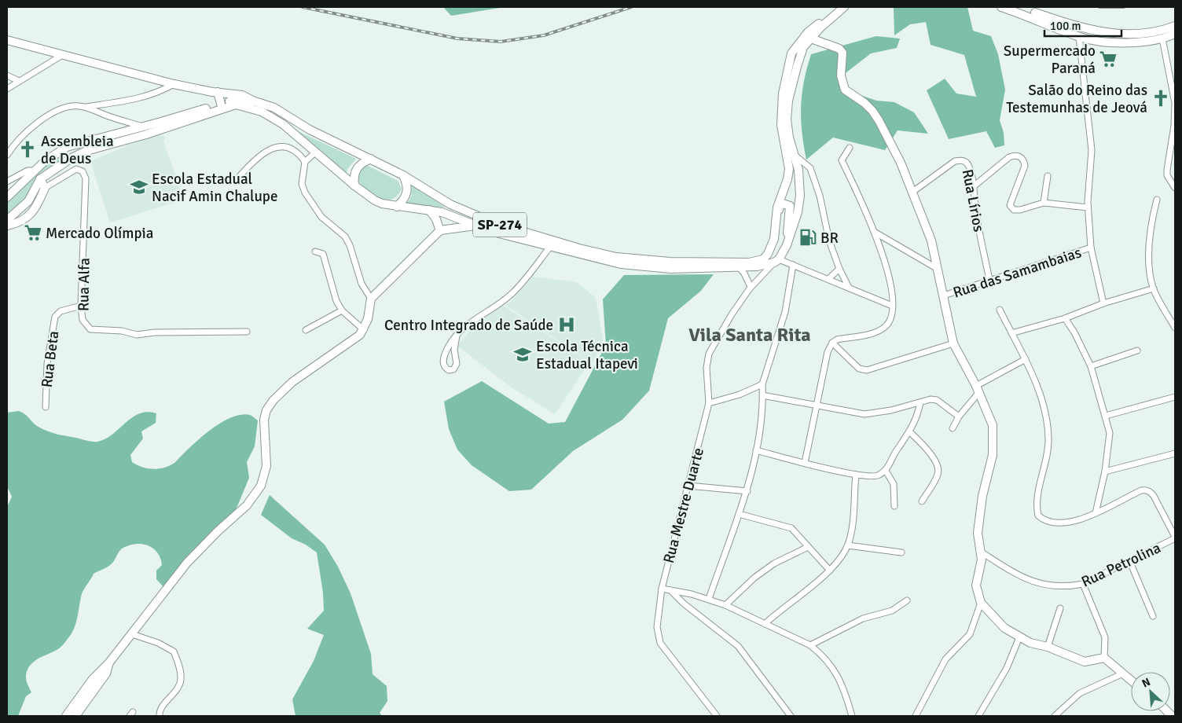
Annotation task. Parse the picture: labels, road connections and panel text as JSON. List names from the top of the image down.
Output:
{
  "streets": {
    "main road": ["SP-274"],
    "street": [
      "Rua Lírios",
      "Rua das Samambaias",
      "Rua Alfa",
      "Rua Beta",
      "Rua Mestre Duarte",
      "Rua Petrolina"
    ]
  },
  "crossings": [
    ["Rua Lírios", "Rua das Samambaias"],
    ["SP-274", "Rua Mestre Duarte"],
    ["Rua Alfa", "Rua Beta"]
  ],
  "districts": ["Vila Santa Rita"],
  "places": {
    "supermarket": ["Supermercado Paraná", "Mercado Olímpia"],
    "church": ["Salão do Reino das Testemunhas de Jeová", "Assembleia de Deus"],
    "school or university": ["Escola Estadual Nacif Amin Chalupe", "Escola Técnica Estadual Itapevi"],
    "fuel station": ["BR"],
    "hospital": ["Centro Integrado de Saúde"]
  },
  "scale_bar": "100 m",
  "north": "top left"
}
